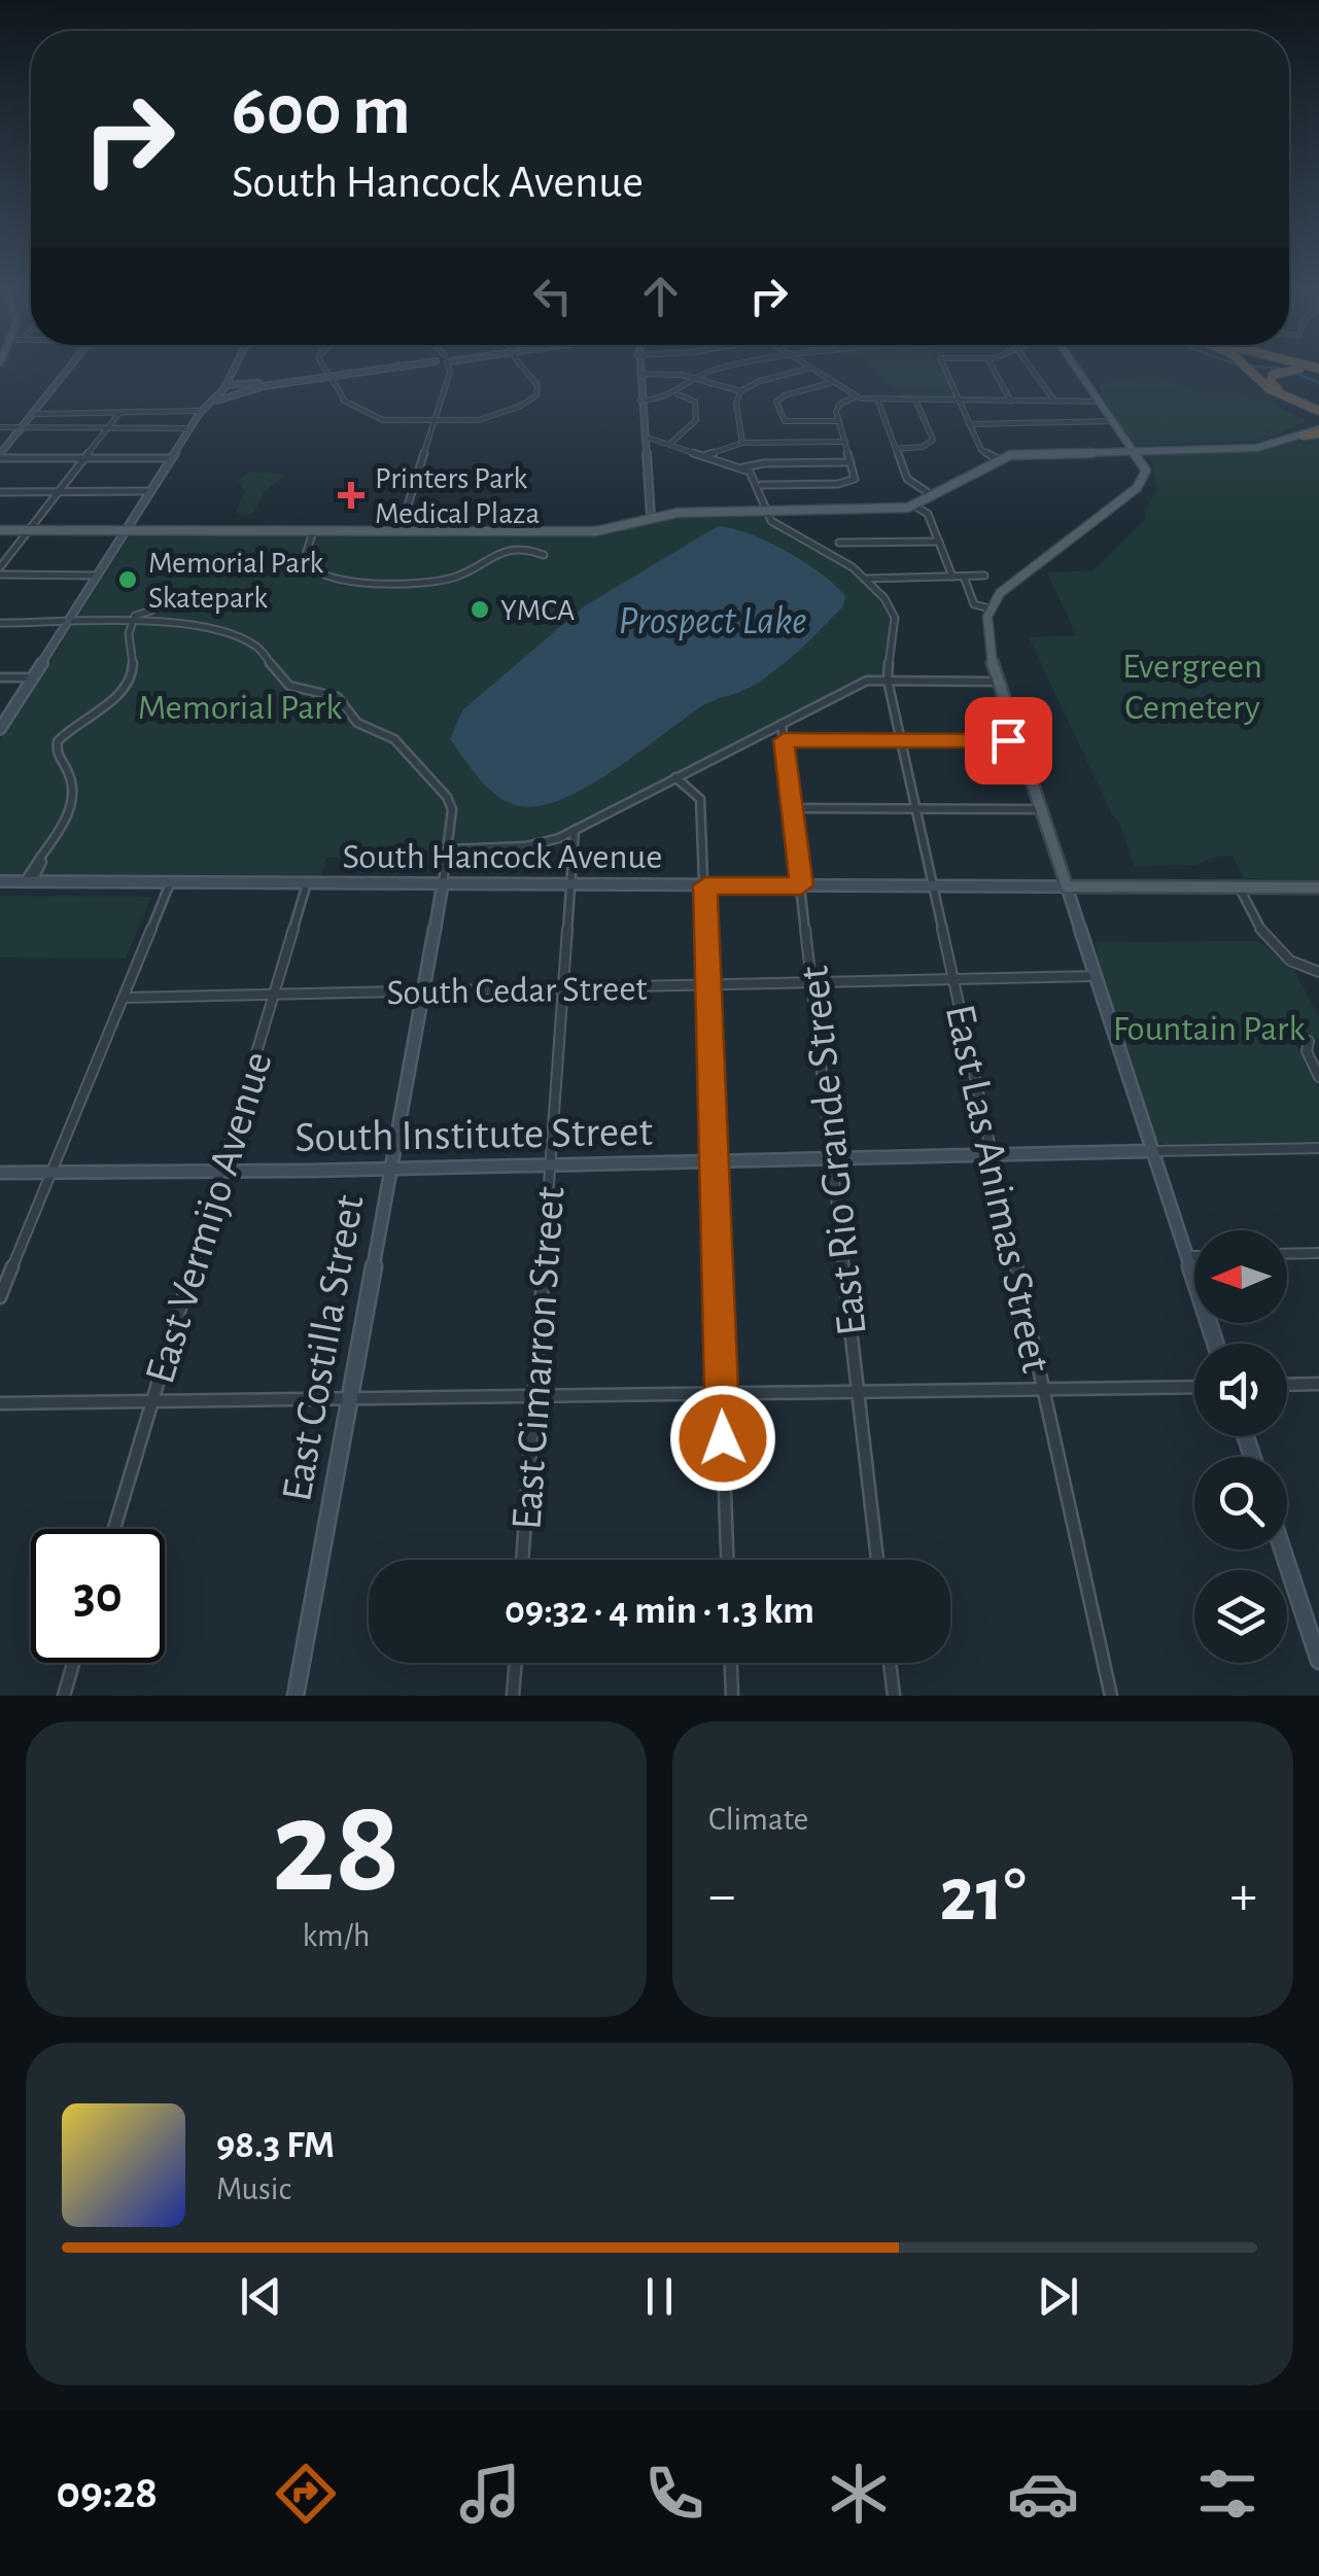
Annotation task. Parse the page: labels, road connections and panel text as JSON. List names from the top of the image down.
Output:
{
  "streets": {
    "main road": ["South Hancock Avenue", "South Institute Street", "East Costilla Street"],
    "street": [
      "South Cedar Street",
      "East Rio Grande Street",
      "East Las Animas Street",
      "East Vermijo Avenue",
      "East Cimarron Street"
    ]
  },
  "crossings": [
    ["South Hancock Avenue", "East Rio Grande Street"],
    ["South Hancock Avenue", "East Las Animas Street"],
    ["South Hancock Avenue", "East Vermijo Avenue"],
    ["South Hancock Avenue", "East Costilla Street"],
    ["South Hancock Avenue", "East Cimarron Street"],
    ["South Cedar Street", "East Rio Grande Street"],
    ["South Cedar Street", "East Las Animas Street"],
    ["South Cedar Street", "East Vermijo Avenue"],
    ["South Cedar Street", "East Costilla Street"],
    ["South Cedar Street", "East Cimarron Street"],
    ["South Institute Street", "East Rio Grande Street"],
    ["South Institute Street", "East Las Animas Street"],
    ["South Institute Street", "East Vermijo Avenue"],
    ["South Institute Street", "East Costilla Street"],
    ["South Institute Street", "East Cimarron Street"]
  ],
  "water": ["Prospect Lake"],
  "parks": ["Evergreen Cemetery", "Memorial Park", "Fountain Park"],
  "places": {
    "health": ["Printers Park Medical Plaza"],
    "other": ["Memorial Park Skatepark", "YMCA"]
  },
  "north": "left",
  "page": {
    "turn": ["600 m", "South Hancock Avenue"],
    "limit": "30",
    "trip": "09:32 · 4 min · 1.3 km",
    "tile": [
      ["28", "km/h"],
      "Climate"
    ],
    "heat": ["−", "21°", "+"],
    "song": ["98.3 FM", "Music"],
    "tabs": "09:28"
  }
}
